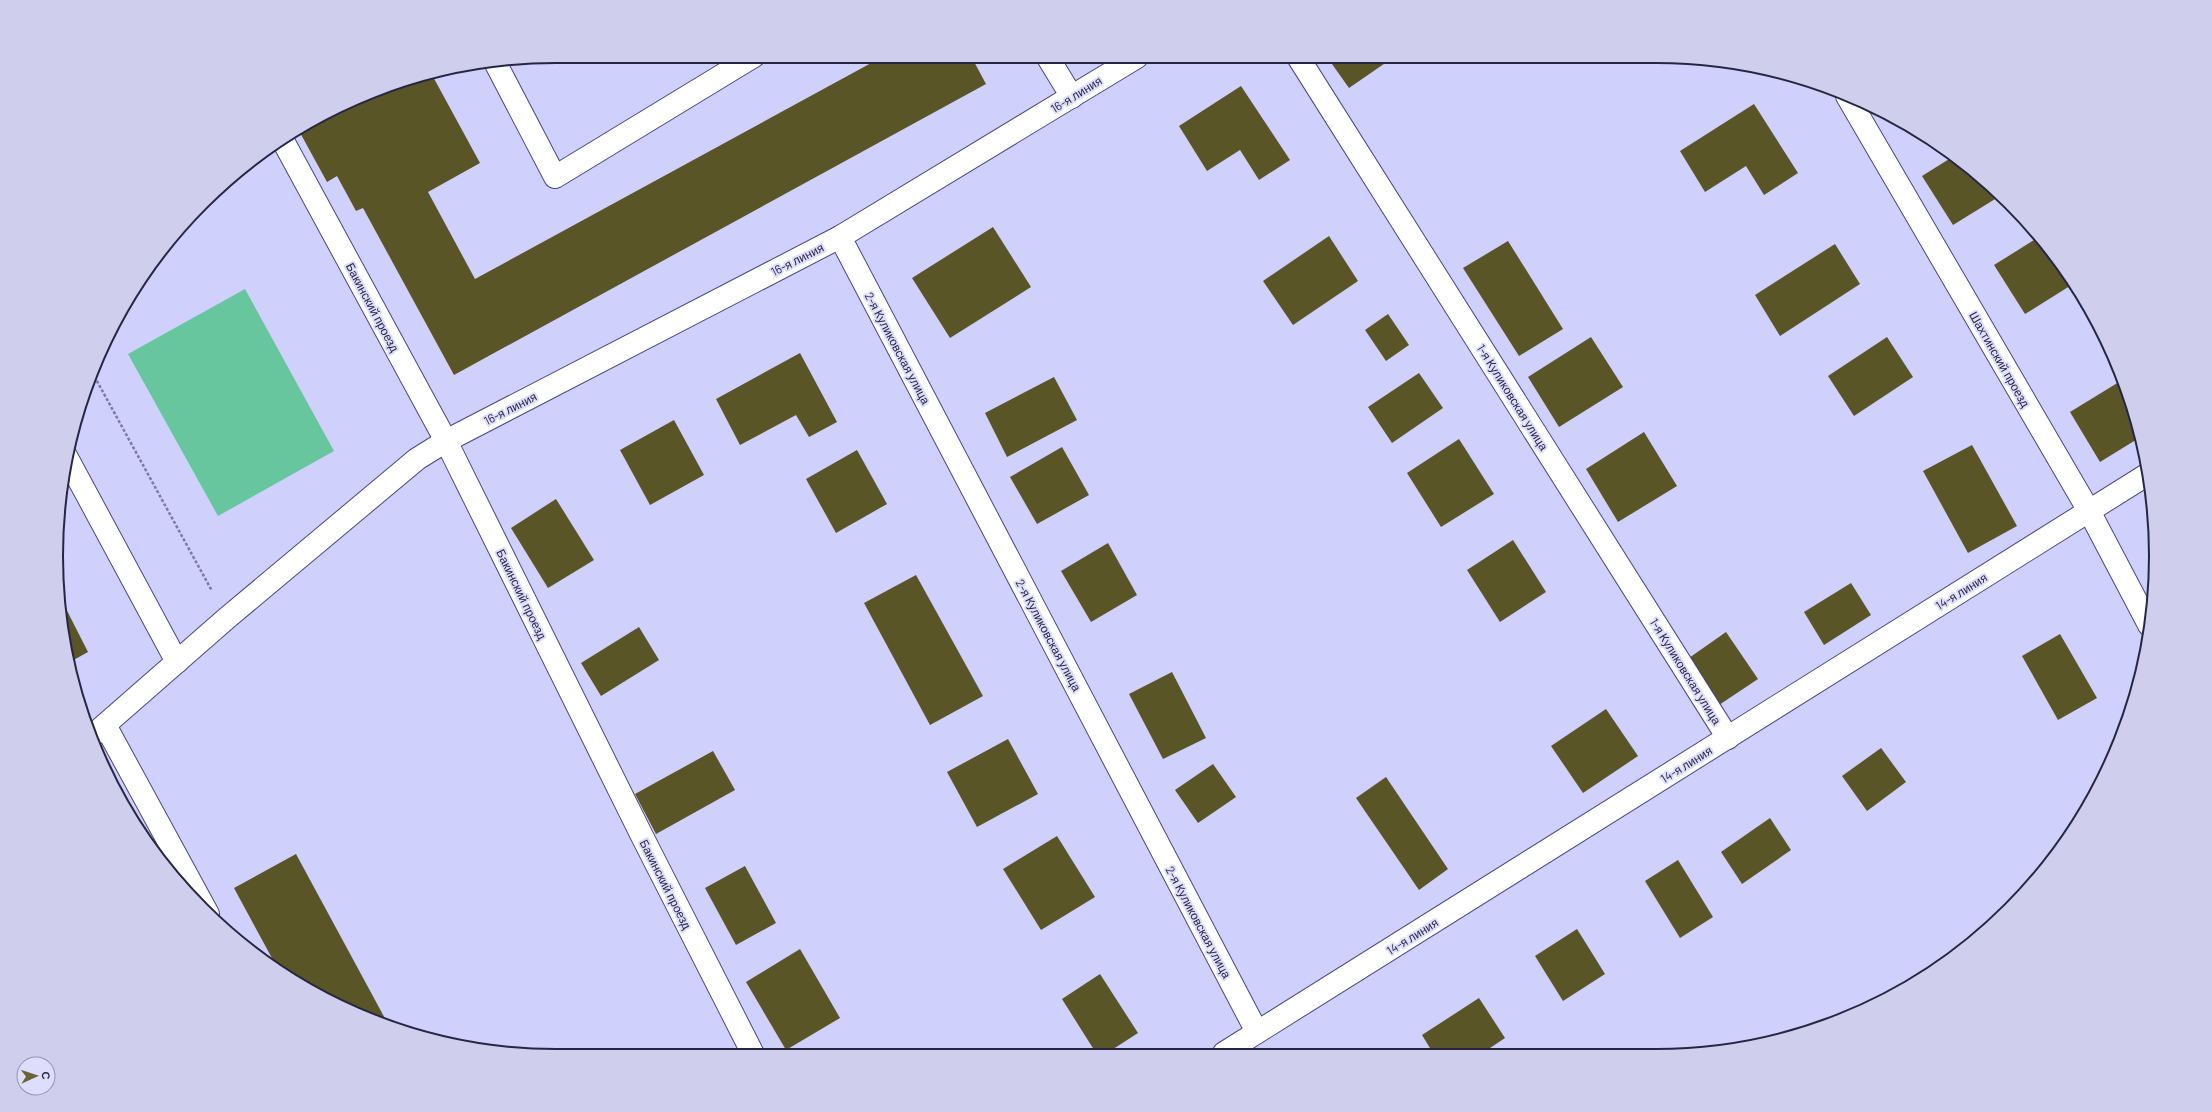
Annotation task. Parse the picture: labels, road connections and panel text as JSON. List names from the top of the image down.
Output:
{
  "streets": {
    "street": [
      "16-я линия",
      "Бакинский проезд",
      "2-я Куликовская улица",
      "Шахтинский проезд",
      "1-я Куликовская улица",
      "14-я линия"
    ]
  },
  "crossings": [
    ["16-я линия", "Бакинский проезд"],
    ["16-я линия", "2-я Куликовская улица"],
    ["2-я Куликовская улица", "14-я линия"],
    ["Шахтинский проезд", "14-я линия"],
    ["1-я Куликовская улица", "14-я линия"]
  ],
  "north": "right"
}
